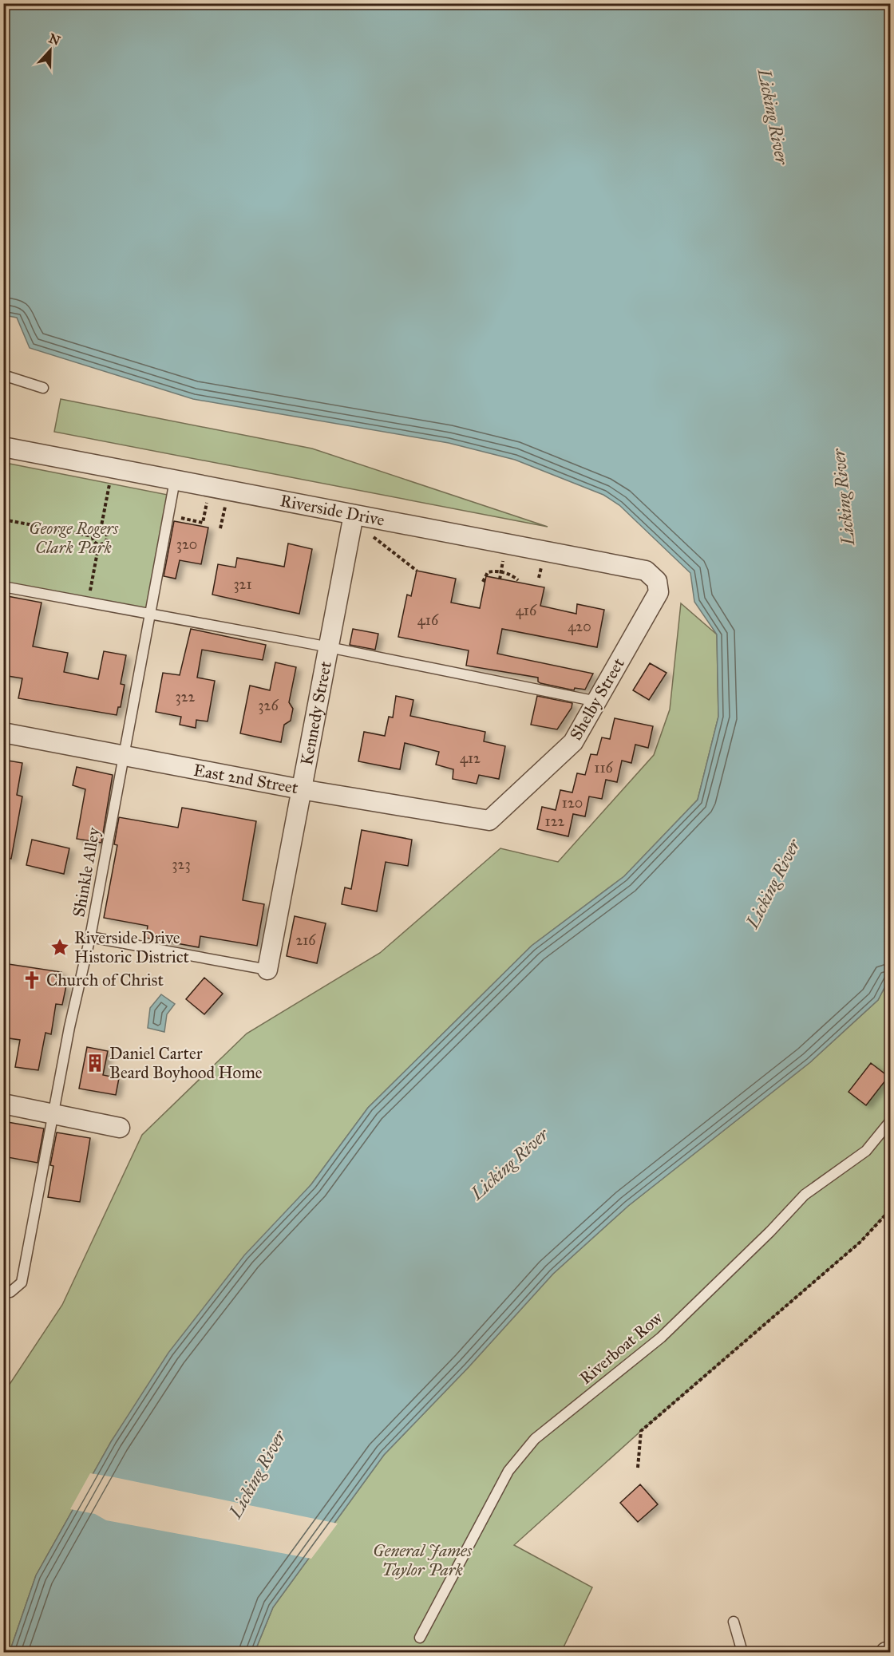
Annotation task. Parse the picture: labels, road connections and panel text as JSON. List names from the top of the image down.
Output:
{
  "streets": {
    "street": [
      "Riverside Drive",
      "Shelby Street",
      "Kennedy Street",
      "East 2nd Street"
    ],
    "lane": ["Shinkle Alley", "Riverboat Row"]
  },
  "crossings": [
    ["Riverside Drive", "Shelby Street"],
    ["Riverside Drive", "Kennedy Street"],
    ["Riverside Drive", "Shinkle Alley"],
    ["Shelby Street", "East 2nd Street"],
    ["Kennedy Street", "East 2nd Street"],
    ["East 2nd Street", "Shinkle Alley"]
  ],
  "water": ["Licking River"],
  "parks": ["George Rogers Clark Park", "General James Taylor Park"],
  "places": {
    "place": ["Riverside Drive Historic District"],
    "church": ["Church of Christ"],
    "building": ["Daniel Carter Beard Boyhood Home"]
  },
  "house_numbers": [
    "320",
    "321",
    "416",
    "416",
    "420",
    "322",
    "326",
    "412",
    "116",
    "120",
    "122",
    "323",
    "216"
  ],
  "north": "top"
}
